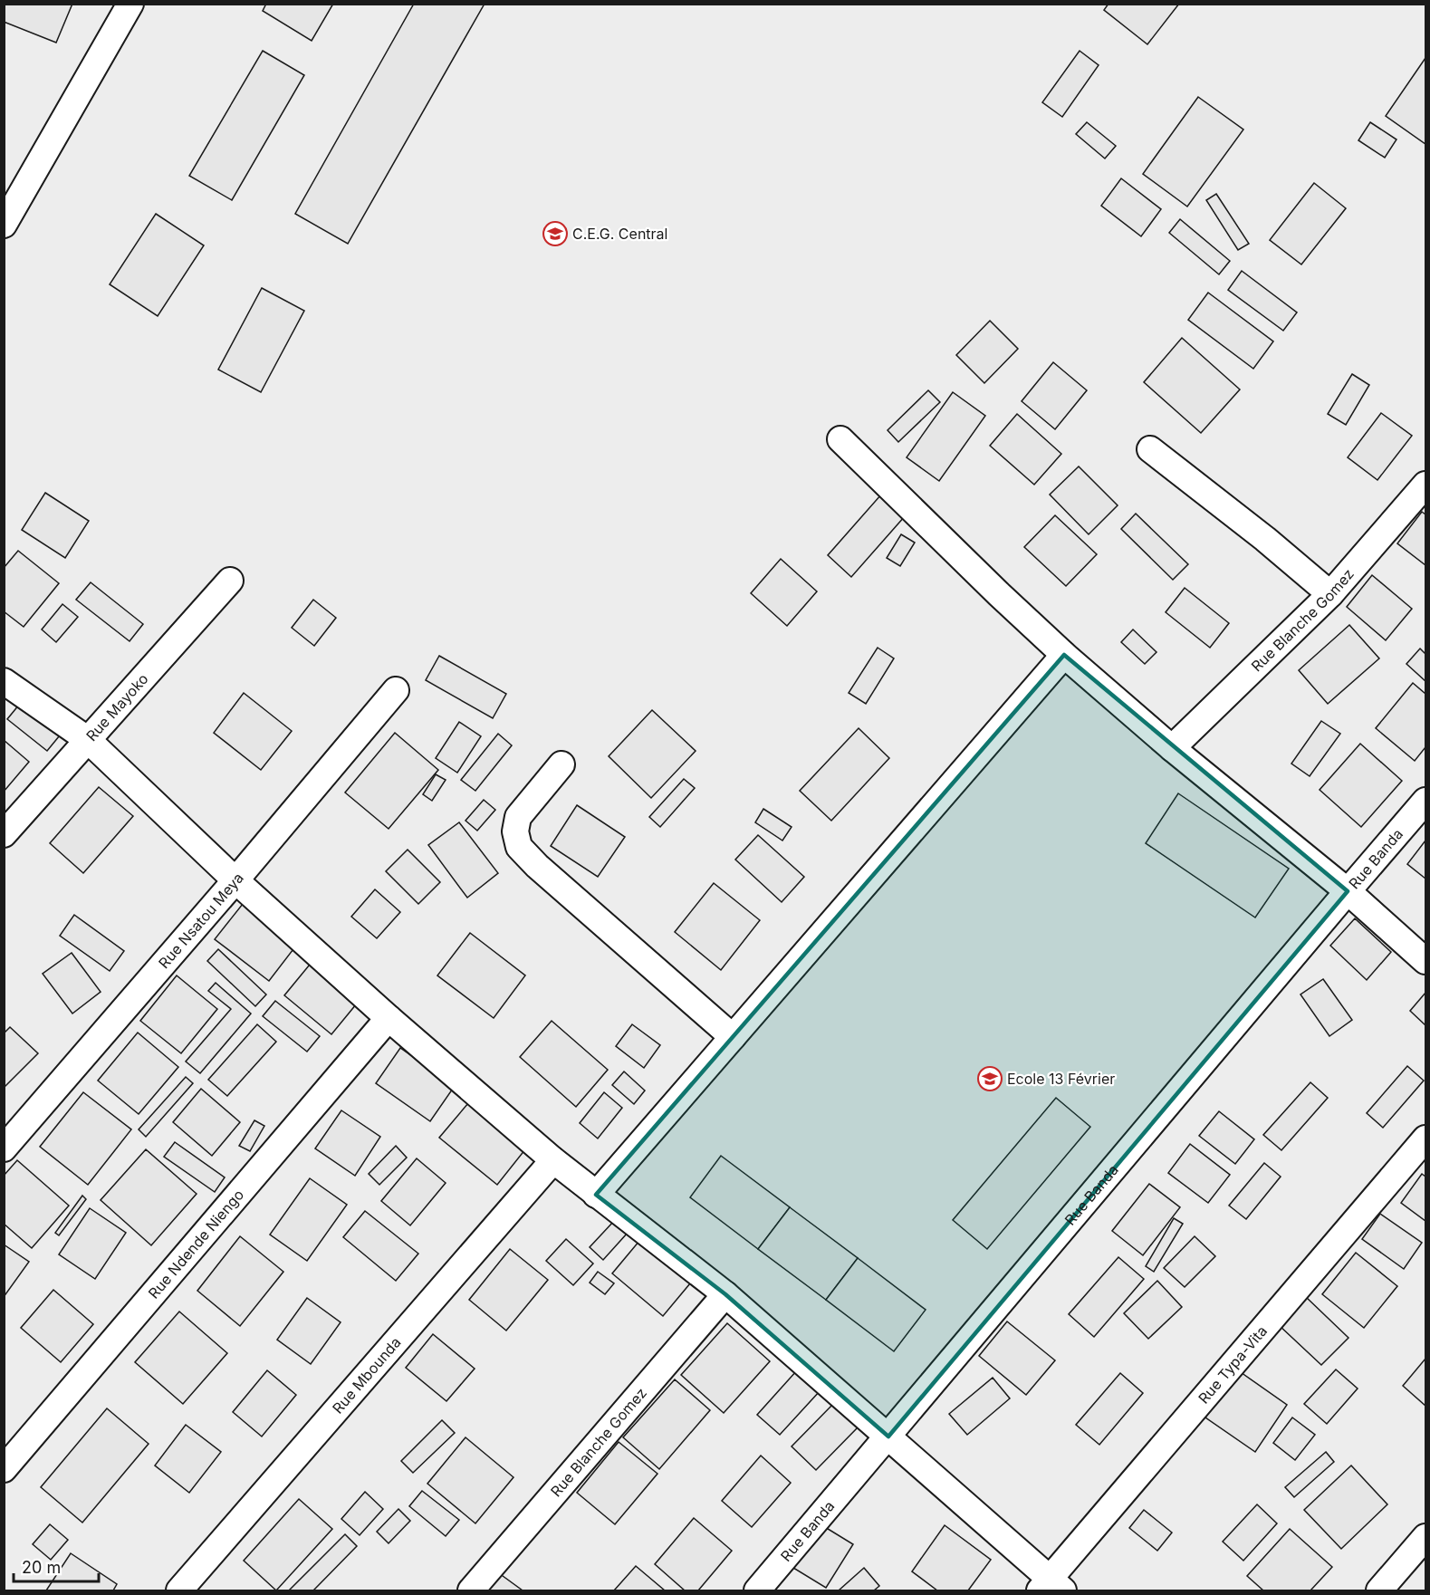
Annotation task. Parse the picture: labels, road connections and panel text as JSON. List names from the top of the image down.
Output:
{
  "streets": {
    "street": [
      "Rue Blanche Gomez",
      "Rue Mayoko",
      "Rue Banda",
      "Rue Nsatou Meya",
      "Rue Ndende Niengo",
      "Rue Typa-Vita",
      "Rue Mbounda"
    ]
  },
  "places": {
    "school or university": ["C.E.G. Central", "Ecole 13 Février"]
  },
  "scale_bar": "20 m"
}
